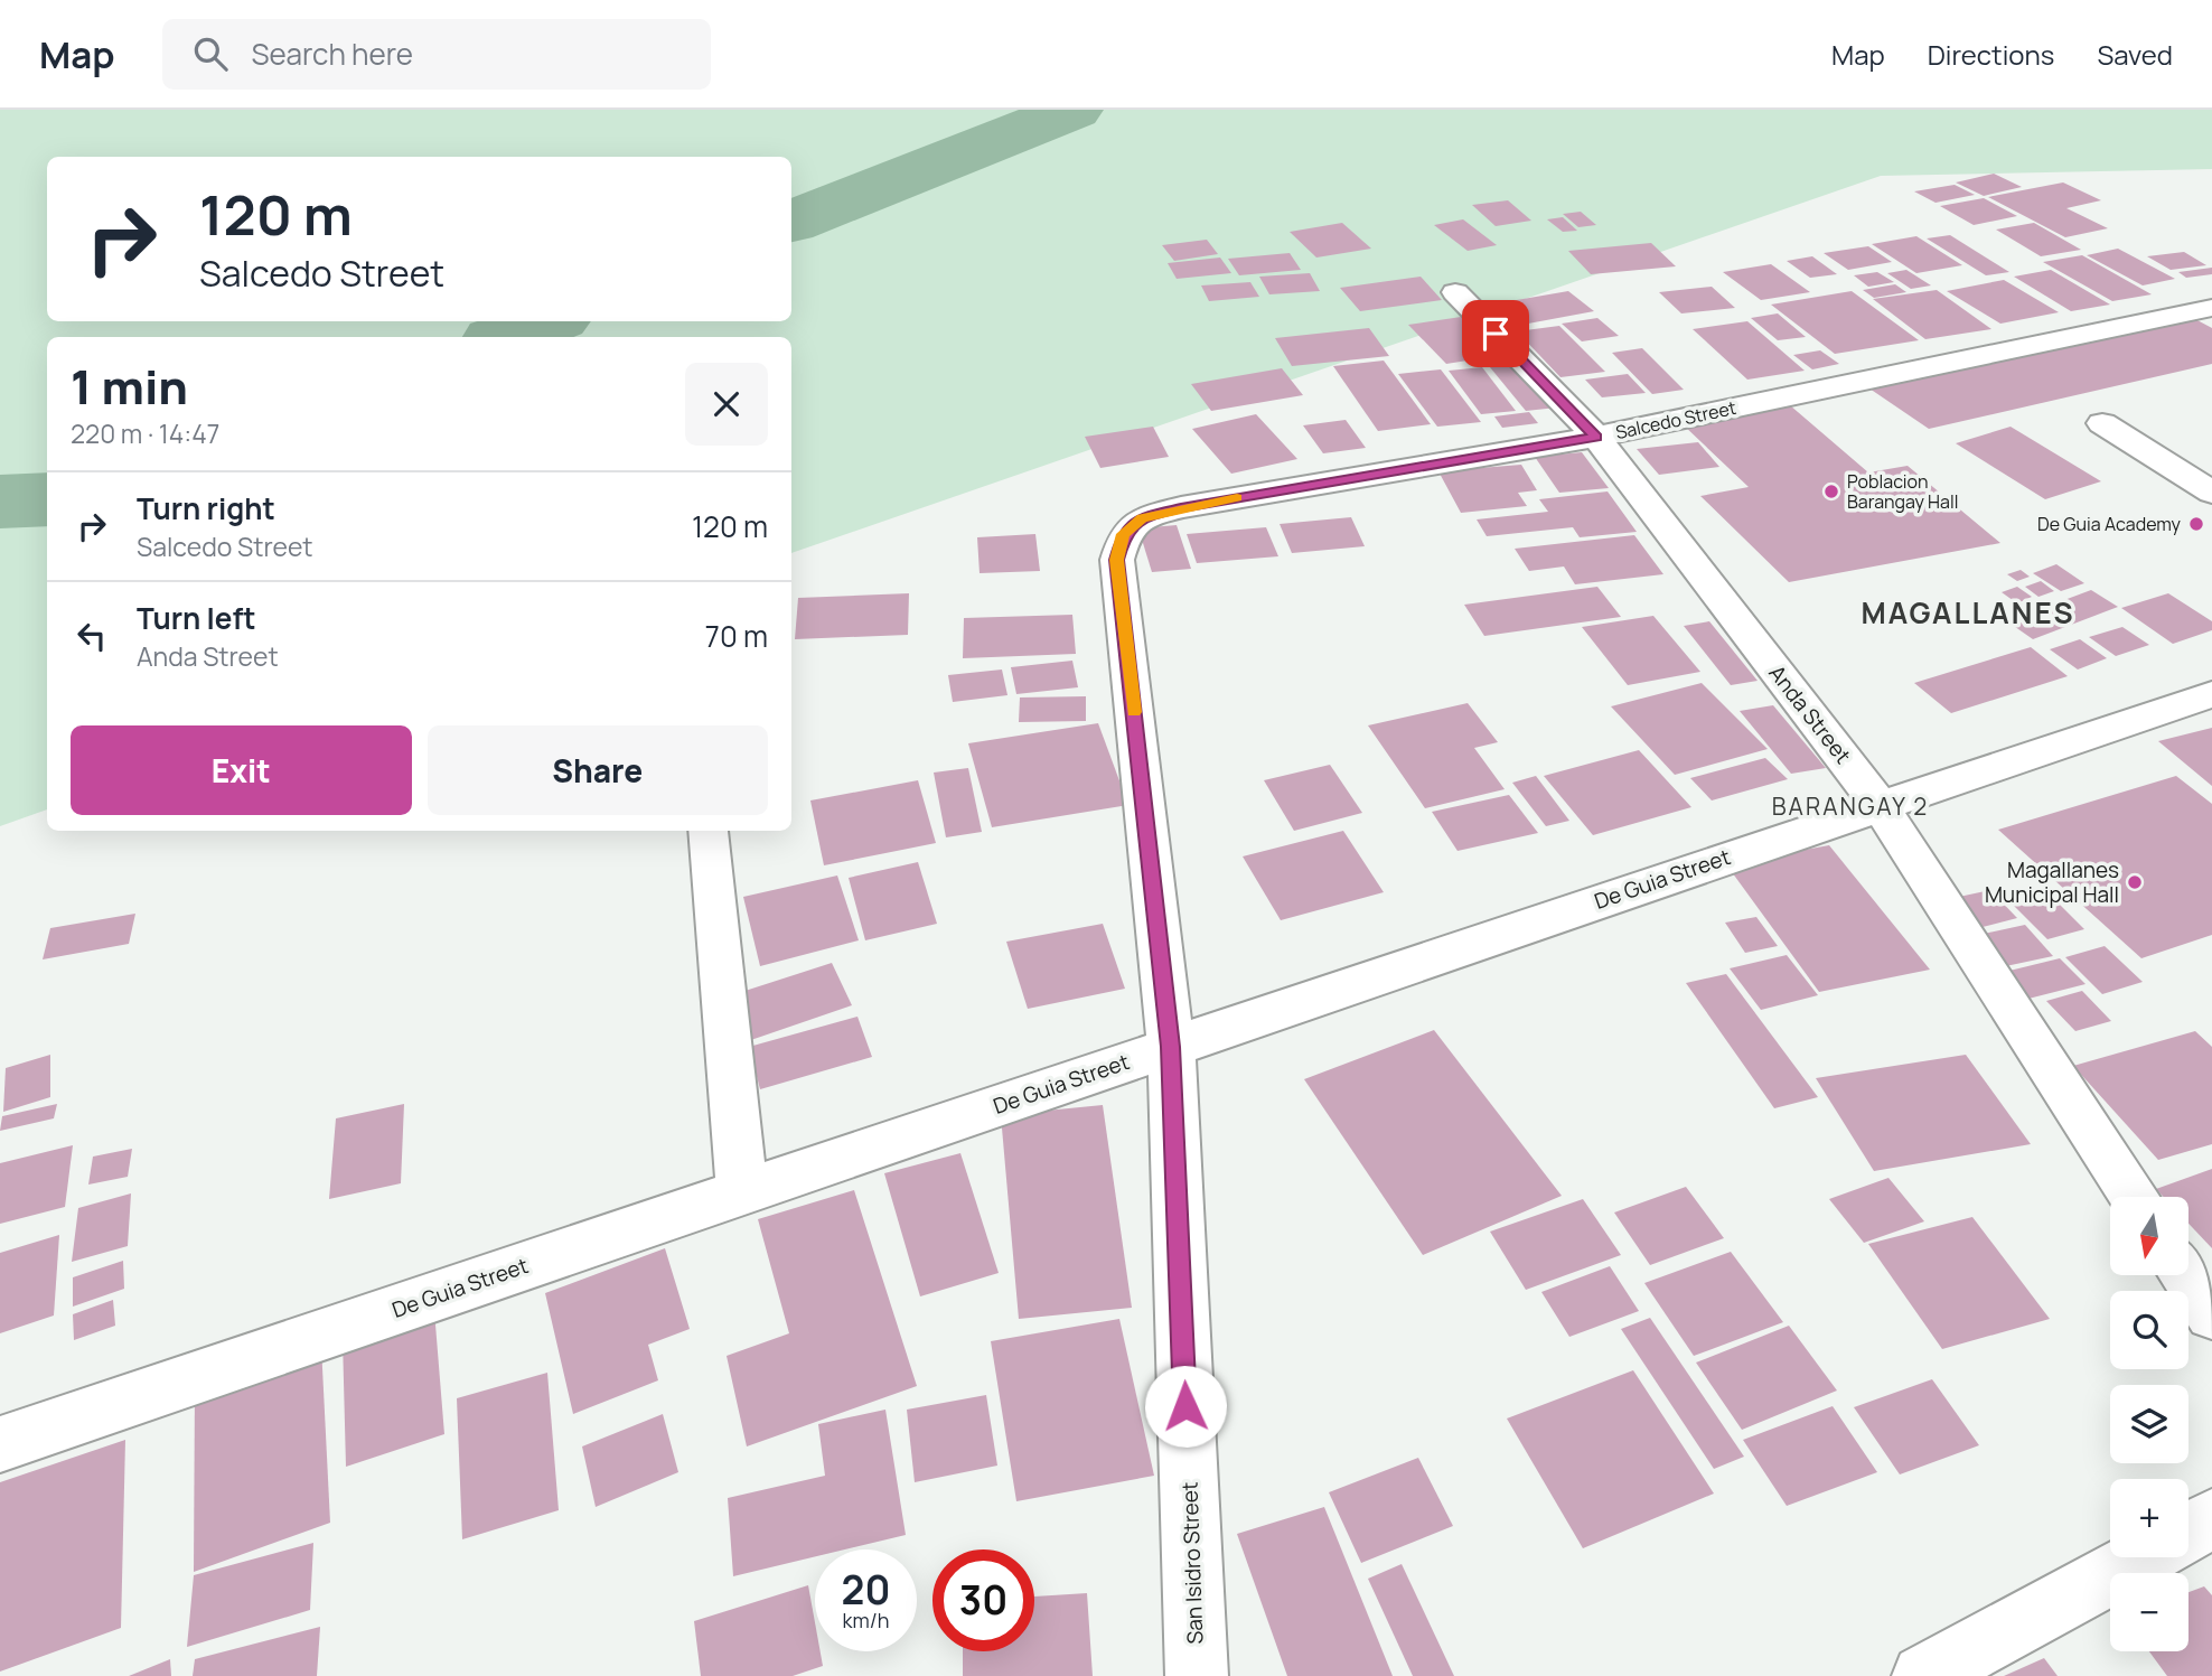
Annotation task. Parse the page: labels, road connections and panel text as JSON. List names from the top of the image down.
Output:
{
  "streets": {
    "street": [
      "Salcedo Street",
      "Anda Street",
      "De Guia Street",
      "San Isidro Street"
    ]
  },
  "crossings": [
    ["Salcedo Street", "Anda Street"],
    ["Salcedo Street", "San Isidro Street"],
    ["Anda Street", "De Guia Street"],
    ["De Guia Street", "San Isidro Street"]
  ],
  "districts": ["MAGALLANES", "BARANGAY 2"],
  "places": ["Poblacion Barangay Hall", "De Guia Academy", "Magallanes Municipal Hall"],
  "north": "bottom",
  "page": {
    "header": "Map",
    "search": "Search here",
    "nav": ["Map", "Directions", "Saved"],
    "turn": ["120 m", "Salcedo Street"],
    "heading": ["1 min", "220 m · 14:47"],
    "list": [
      {
        "name": "Turn right",
        "note": "Salcedo Street",
        "value": "120 m"
      },
      {
        "name": "Turn left",
        "note": "Anda Street",
        "value": "70 m"
      }
    ],
    "buttons": ["Exit", "Share"],
    "map_buttons": ["+", "−"],
    "speed": "20 km/h",
    "limit": "30"
  }
}
